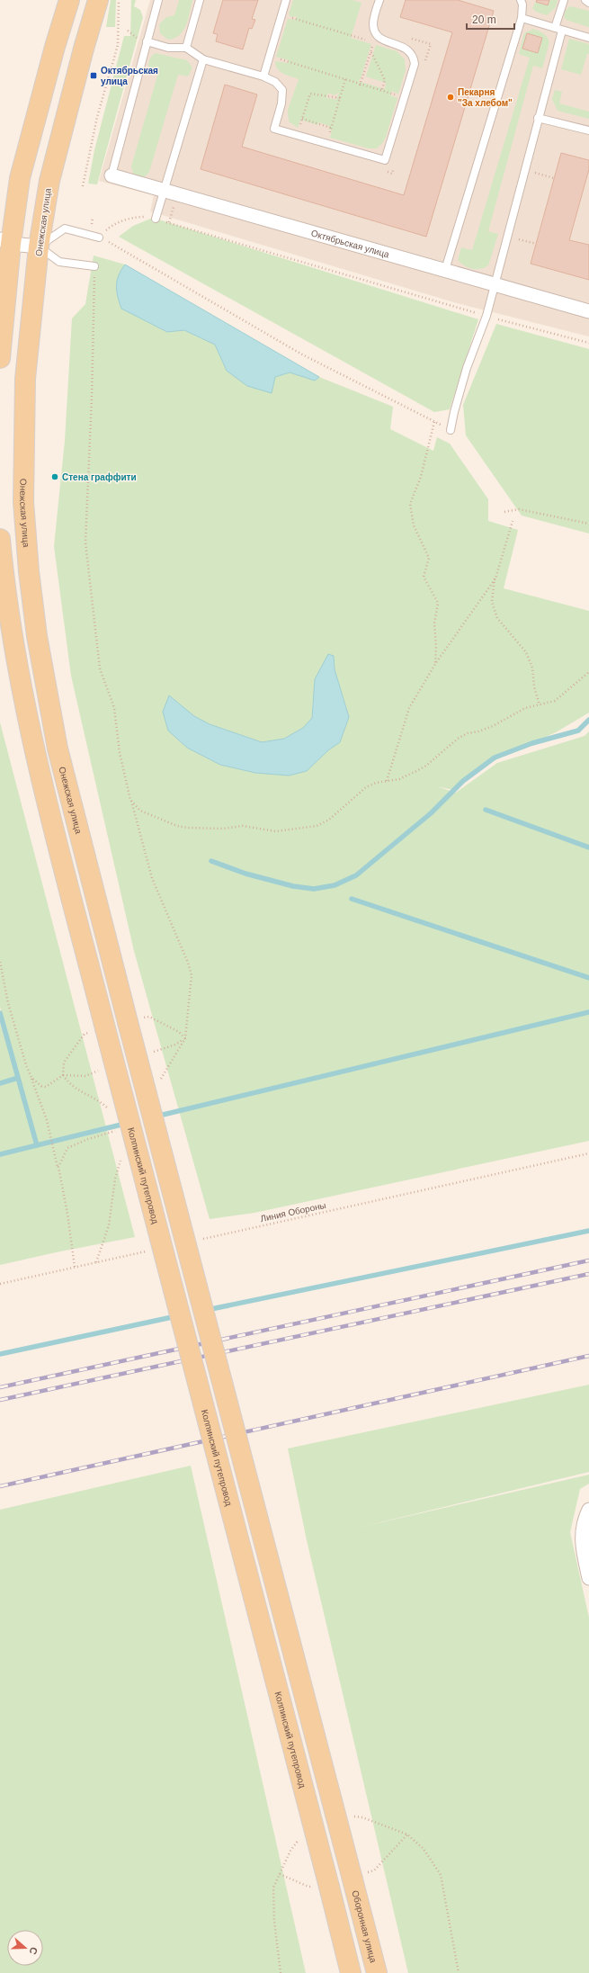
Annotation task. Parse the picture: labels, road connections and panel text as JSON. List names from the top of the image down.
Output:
{
  "streets": {
    "main road": ["Онежская улица", "Колпинский путепровод", "Оборонная улица"],
    "street": ["Октябрьская улица"],
    "path": ["Линия Обороны"]
  },
  "crossings": [
    ["Онежская улица", "Оборонная улица"]
  ],
  "places": {
    "transit": ["Октябрьская улица"],
    "other": ["Пекарня \"За хлебом\"", "Стена граффити"]
  },
  "scale_bar": "20 m",
  "north": "right"
}
